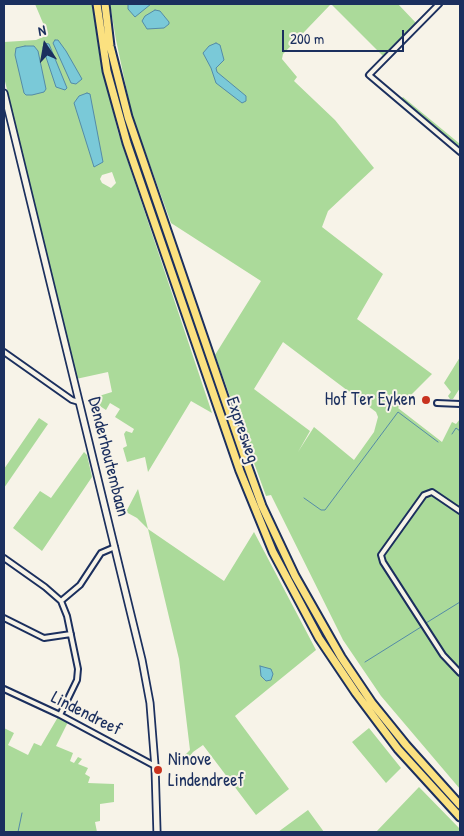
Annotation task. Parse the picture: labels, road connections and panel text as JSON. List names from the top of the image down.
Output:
{
  "streets": {
    "highway": ["Expresweg"],
    "street": ["Denderhoutembaan", "Lindendreef"]
  },
  "crossings": [
    ["Denderhoutembaan", "Lindendreef"]
  ],
  "places": ["Hof Ter Eyken", "Ninove Lindendreef"],
  "scale_bar": "200 m",
  "north": "top"
}
